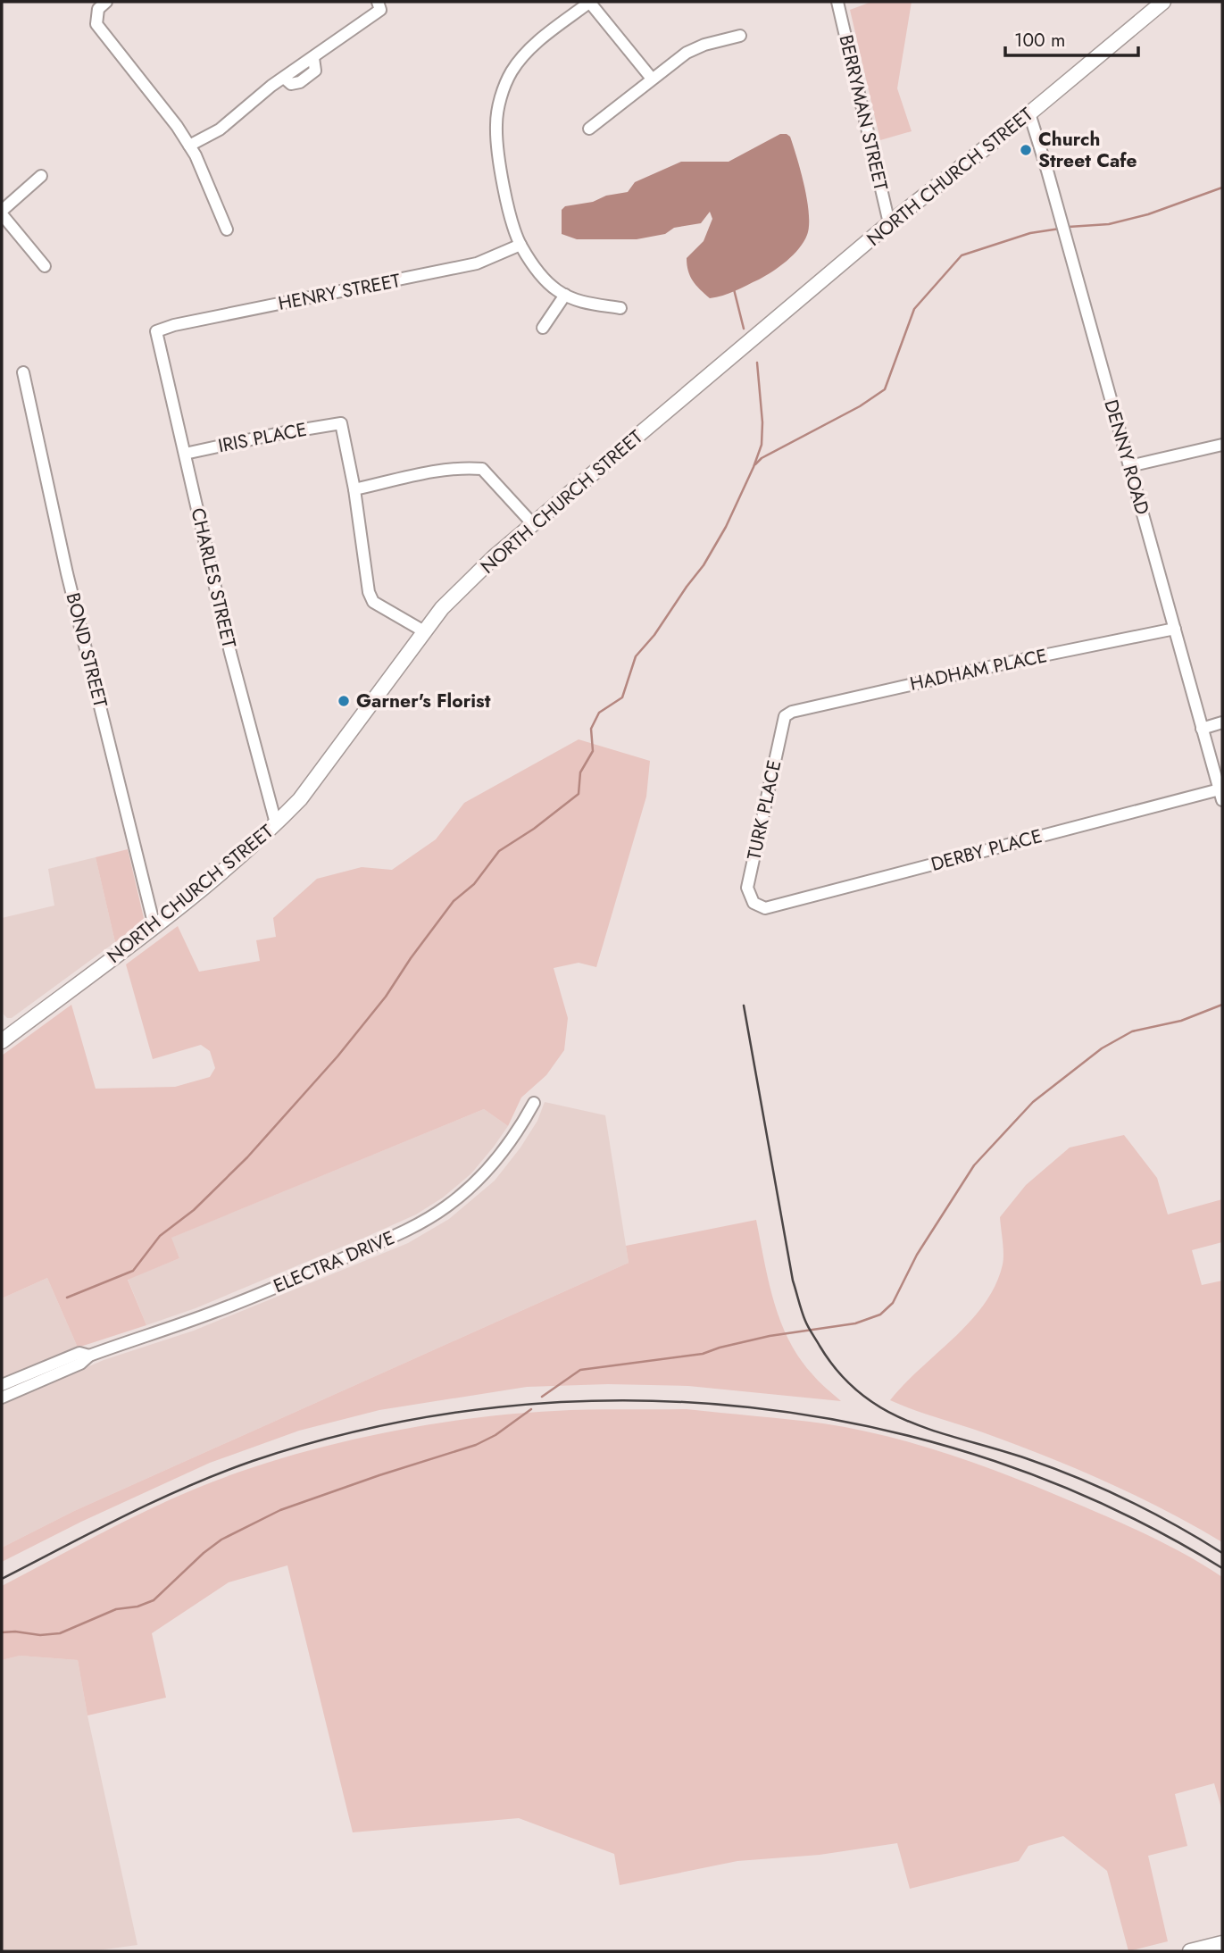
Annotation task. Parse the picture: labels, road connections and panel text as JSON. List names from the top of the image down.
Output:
{
  "streets": {
    "main road": ["NORTH CHURCH STREET"],
    "street": [
      "BERRYMAN STREET",
      "HENRY STREET",
      "IRIS PLACE",
      "DENNY ROAD",
      "CHARLES STREET",
      "BOND STREET",
      "HADHAM PLACE",
      "TURK PLACE",
      "DERBY PLACE",
      "ELECTRA DRIVE"
    ]
  },
  "crossings": [
    ["BERRYMAN STREET", "NORTH CHURCH STREET"],
    ["NORTH CHURCH STREET", "DENNY ROAD"],
    ["NORTH CHURCH STREET", "CHARLES STREET"],
    ["NORTH CHURCH STREET", "BOND STREET"],
    ["HENRY STREET", "CHARLES STREET"],
    ["IRIS PLACE", "CHARLES STREET"],
    ["DENNY ROAD", "HADHAM PLACE"],
    ["DENNY ROAD", "DERBY PLACE"],
    ["HADHAM PLACE", "TURK PLACE"],
    ["TURK PLACE", "DERBY PLACE"]
  ],
  "places": ["Church Street Cafe", "Garner's Florist"],
  "scale_bar": "100 m"
}
